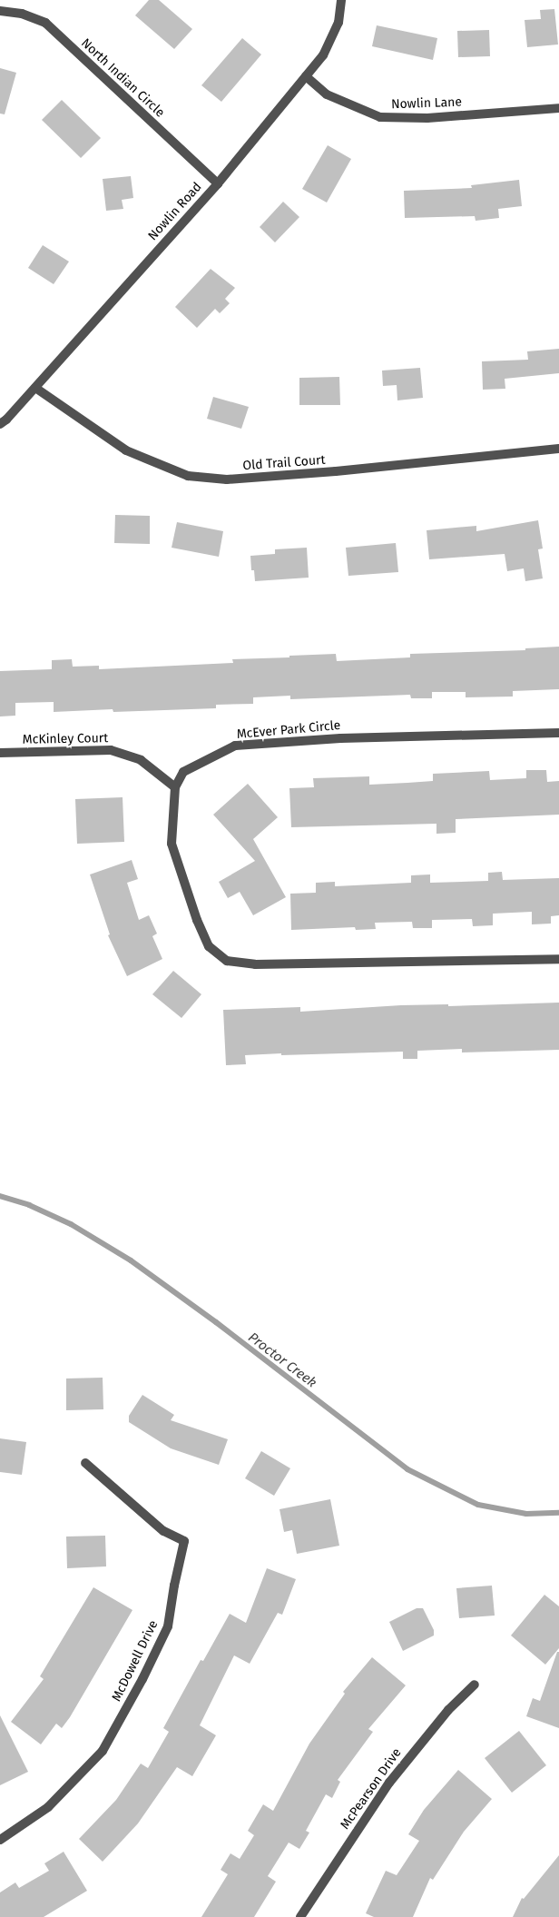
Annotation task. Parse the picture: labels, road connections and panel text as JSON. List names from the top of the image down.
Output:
{
  "streets": {
    "street": [
      "North Indian Circle",
      "Nowlin Lane",
      "Nowlin Road",
      "Old Trail Court",
      "McEver Park Circle",
      "McKinley Court",
      "McDowell Drive",
      "McPearson Drive"
    ]
  },
  "crossings": [
    ["North Indian Circle", "Nowlin Road"],
    ["Nowlin Lane", "Nowlin Road"],
    ["Nowlin Road", "Old Trail Court"],
    ["McEver Park Circle", "McKinley Court"]
  ],
  "water": ["Proctor Creek"]
}
